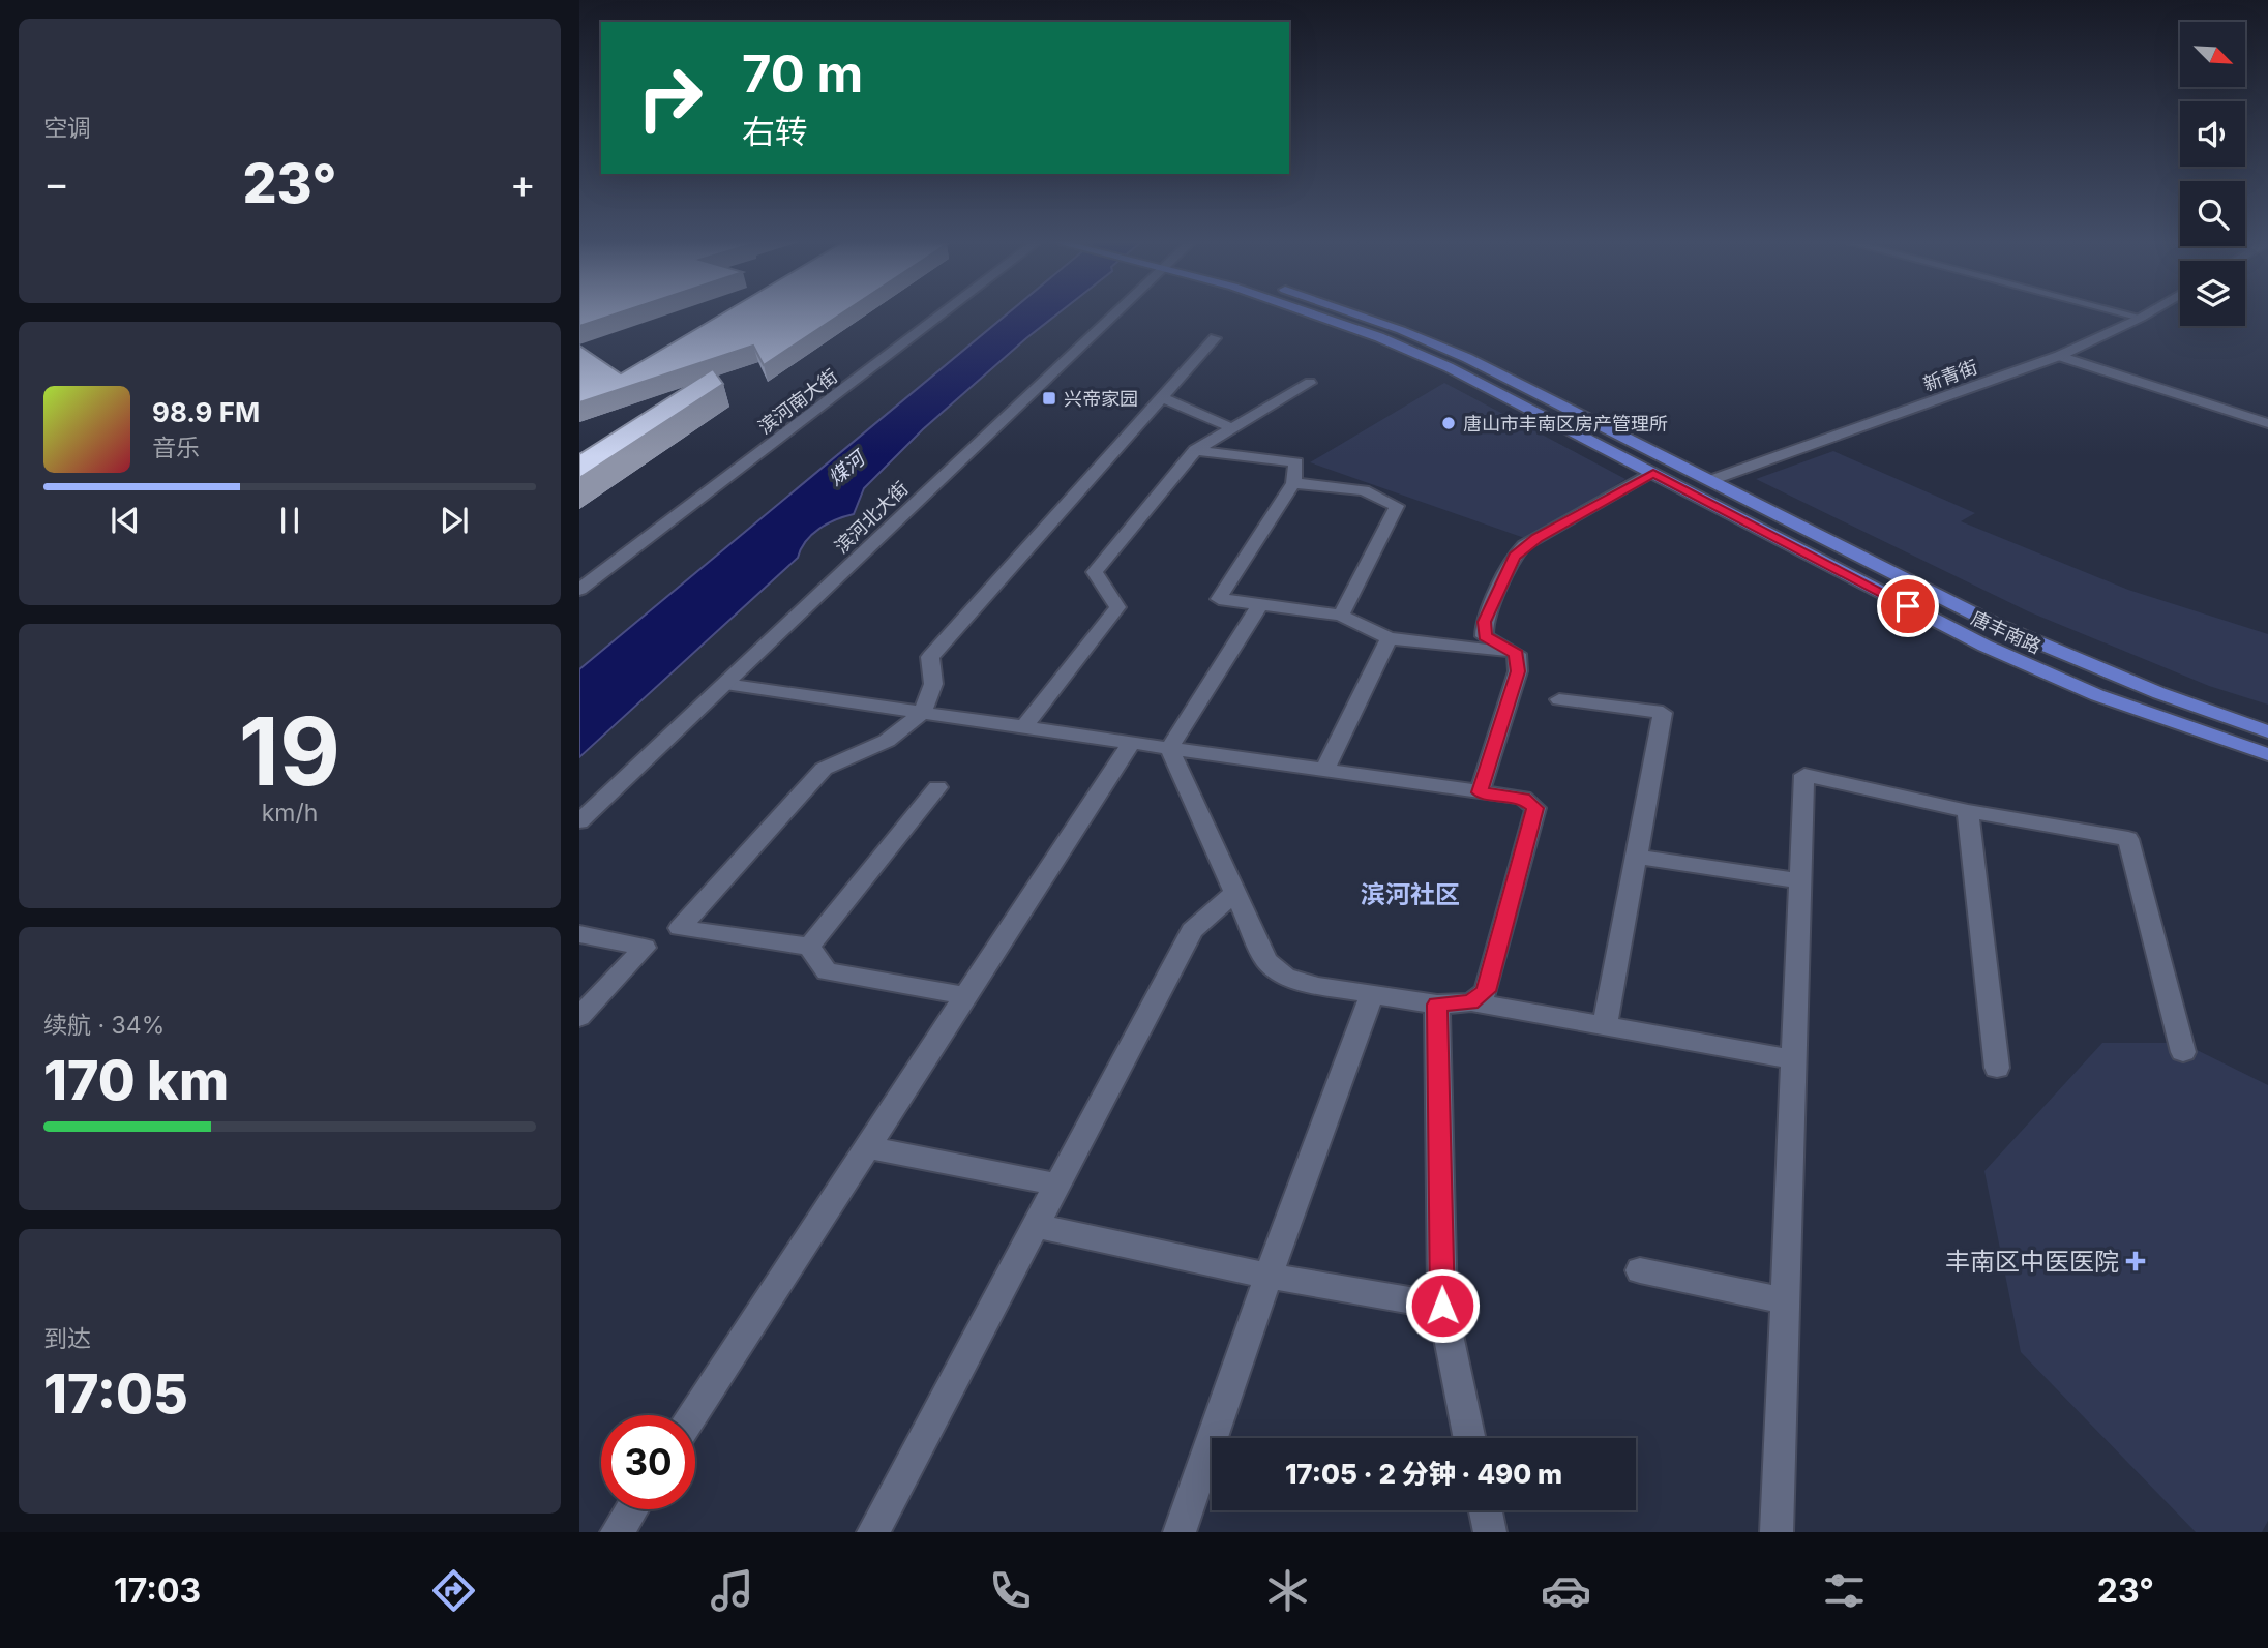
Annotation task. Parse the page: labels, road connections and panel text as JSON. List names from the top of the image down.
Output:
{
  "streets": {
    "main road": ["唐丰南路"],
    "street": ["新青街", "滨河南大街", "滨河北大街"]
  },
  "crossings": [
    ["新青街", "唐丰南路"]
  ],
  "districts": ["滨河社区"],
  "water": ["煤河"],
  "places": {
    "transit": ["兴帝家园"],
    "other": ["唐山市丰南区房产管理所"],
    "health": ["丰南区中医医院"]
  },
  "north": "bottom right",
  "page": {
    "tile": [
      "空调",
      ["19", "km/h"],
      ["续航 · 34%", "170 km"],
      ["到达", "17:05"]
    ],
    "turn": ["70 m", "右转"],
    "heat": ["−", "23°", "+"],
    "song": ["98.9 FM", "音乐"],
    "limit": "30",
    "trip": "17:05 · 2 分钟 · 490 m",
    "tabs": ["17:03", "23°"]
  }
}
